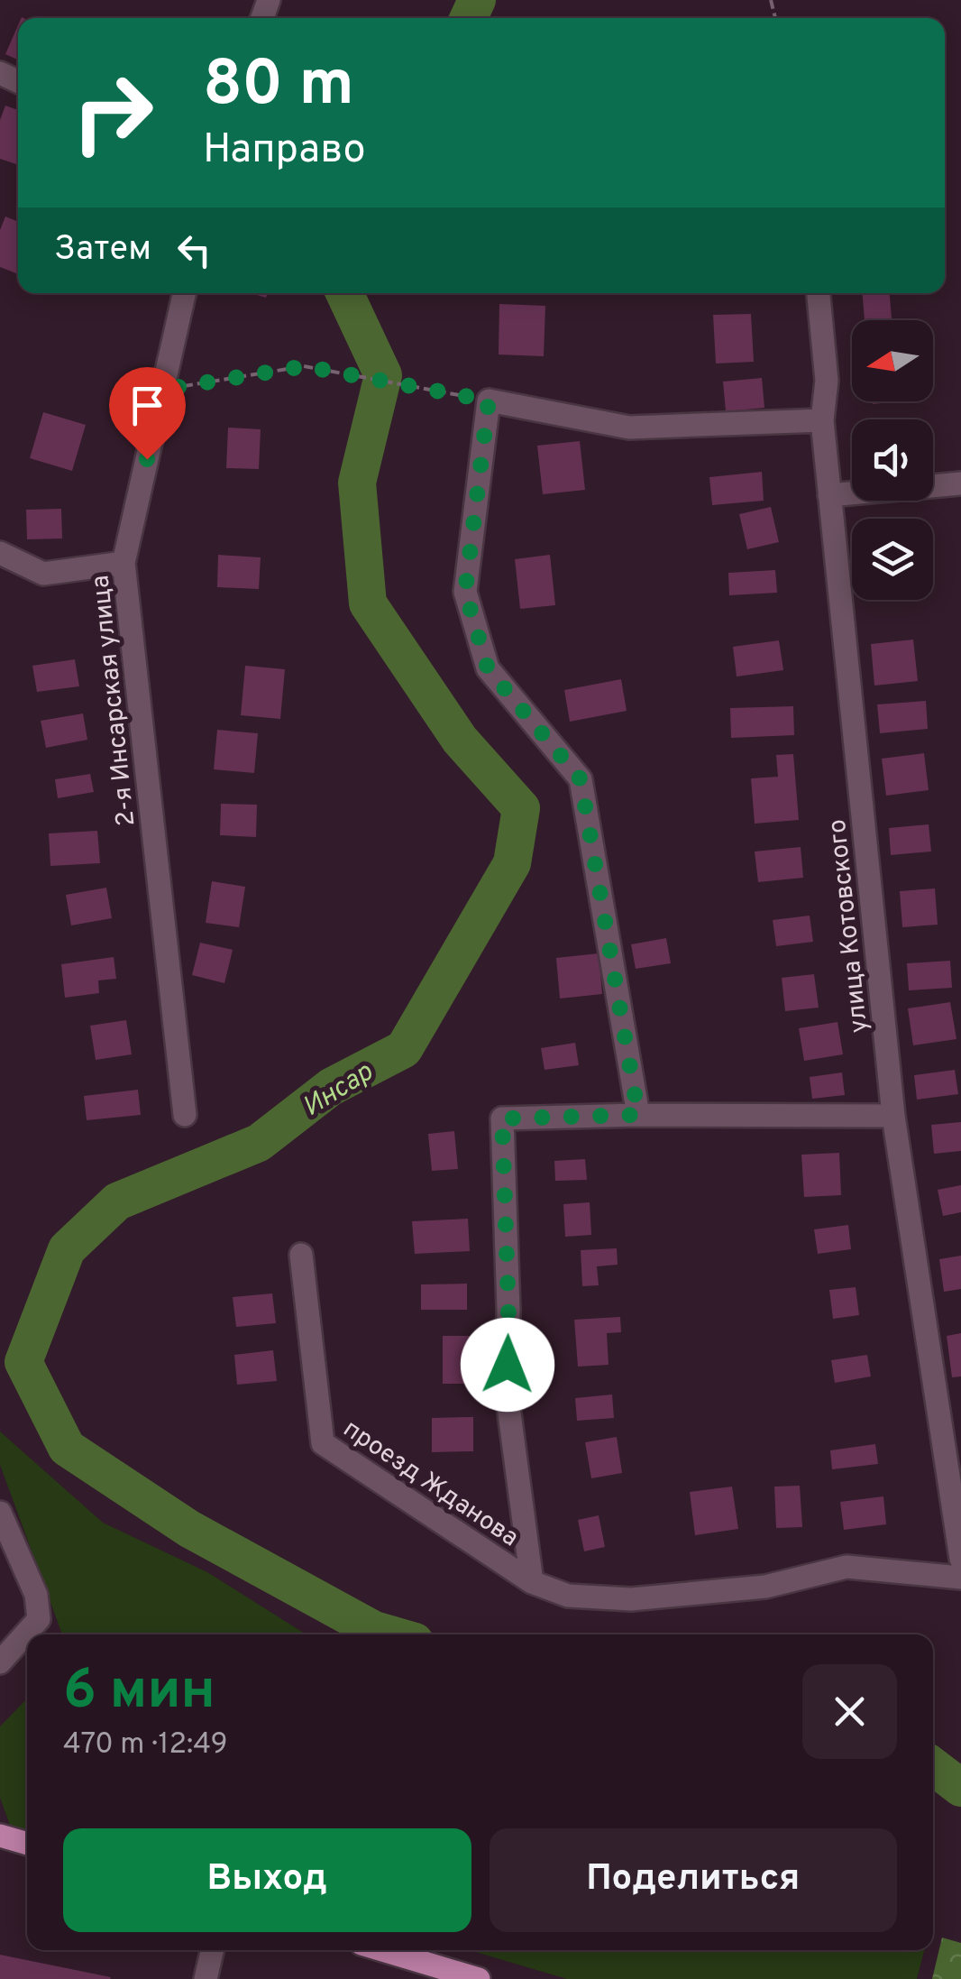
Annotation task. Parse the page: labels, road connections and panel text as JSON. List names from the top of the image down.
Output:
{
  "streets": {
    "street": ["2-я Инсарская улица", "улица Котовского", "проезд Жданова"]
  },
  "water": ["Инсар"],
  "north": "left",
  "page": {
    "turn": ["80 m", "Направо"],
    "then": "Затем",
    "heading": ["6 мин", "470 m · 12:49"],
    "buttons": ["Выход", "Поделиться"]
  }
}
